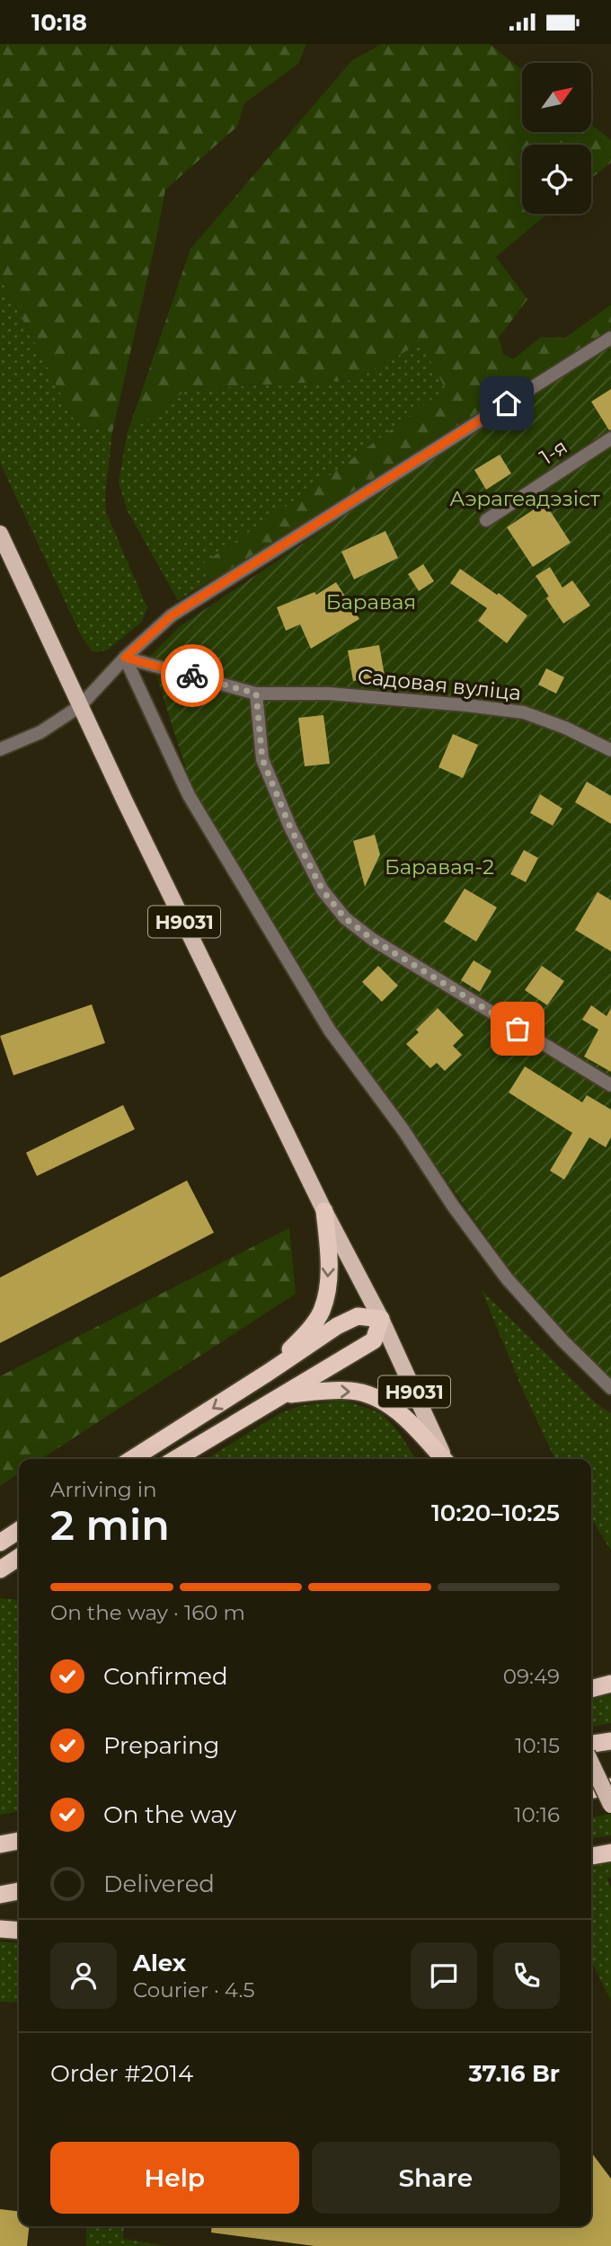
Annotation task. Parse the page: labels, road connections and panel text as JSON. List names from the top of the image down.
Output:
{
  "streets": {
    "main road": ["Н9031"],
    "street": ["1-я", "Садовая вуліца"]
  },
  "parks": ["Аэрагеадэзіст", "Баравая", "Баравая-2"],
  "north": "top right",
  "page": {
    "status": "10:18",
    "heading": ["2 min", "Arriving in", "10:20–10:25"],
    "panel": [
      "Alex",
      "Courier · 4.5",
      "Order #2014",
      "37.16 Br"
    ],
    "bar": "On the way · 160 m",
    "list": [
      ["Confirmed", "09:49"],
      ["Preparing", "10:15"],
      ["On the way", "10:16"],
      "Delivered"
    ],
    "buttons": ["Help", "Share"]
  }
}
